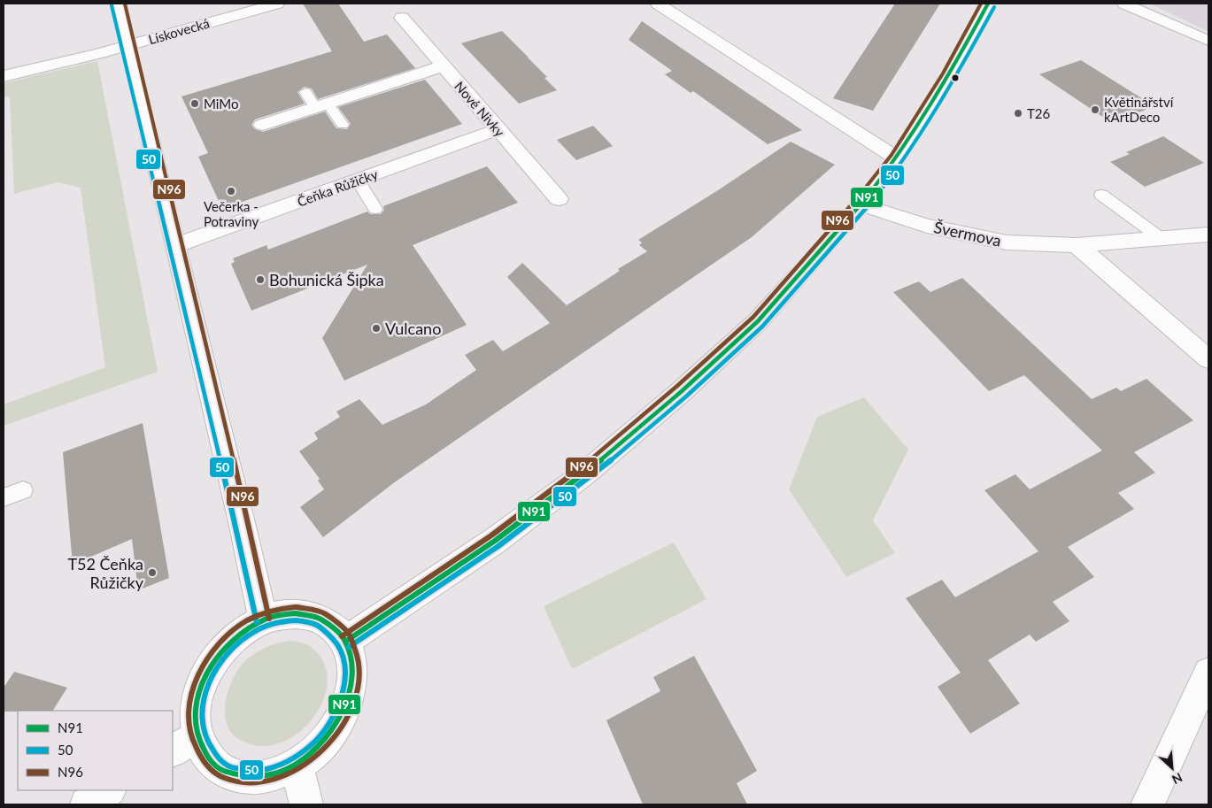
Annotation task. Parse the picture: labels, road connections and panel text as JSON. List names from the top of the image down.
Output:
{
  "streets": {
    "street": [
      "Lískovecká",
      "Nové Nivky",
      "Čeňka Růžičky",
      "Švermova"
    ]
  },
  "crossings": [
    ["Nové Nivky", "Čeňka Růžičky"]
  ],
  "places": [
    "MiMo",
    "Květinářství kArtDeco",
    "T26",
    "Večerka - Potraviny",
    "Bohunická Šipka",
    "Vulcano",
    "T52 Čeňka Růžičky"
  ],
  "lines": ["transit line N91", "transit line N96", "transit line 50"],
  "legend": ["N91", "50", "N96"],
  "north": "bottom right"
}
